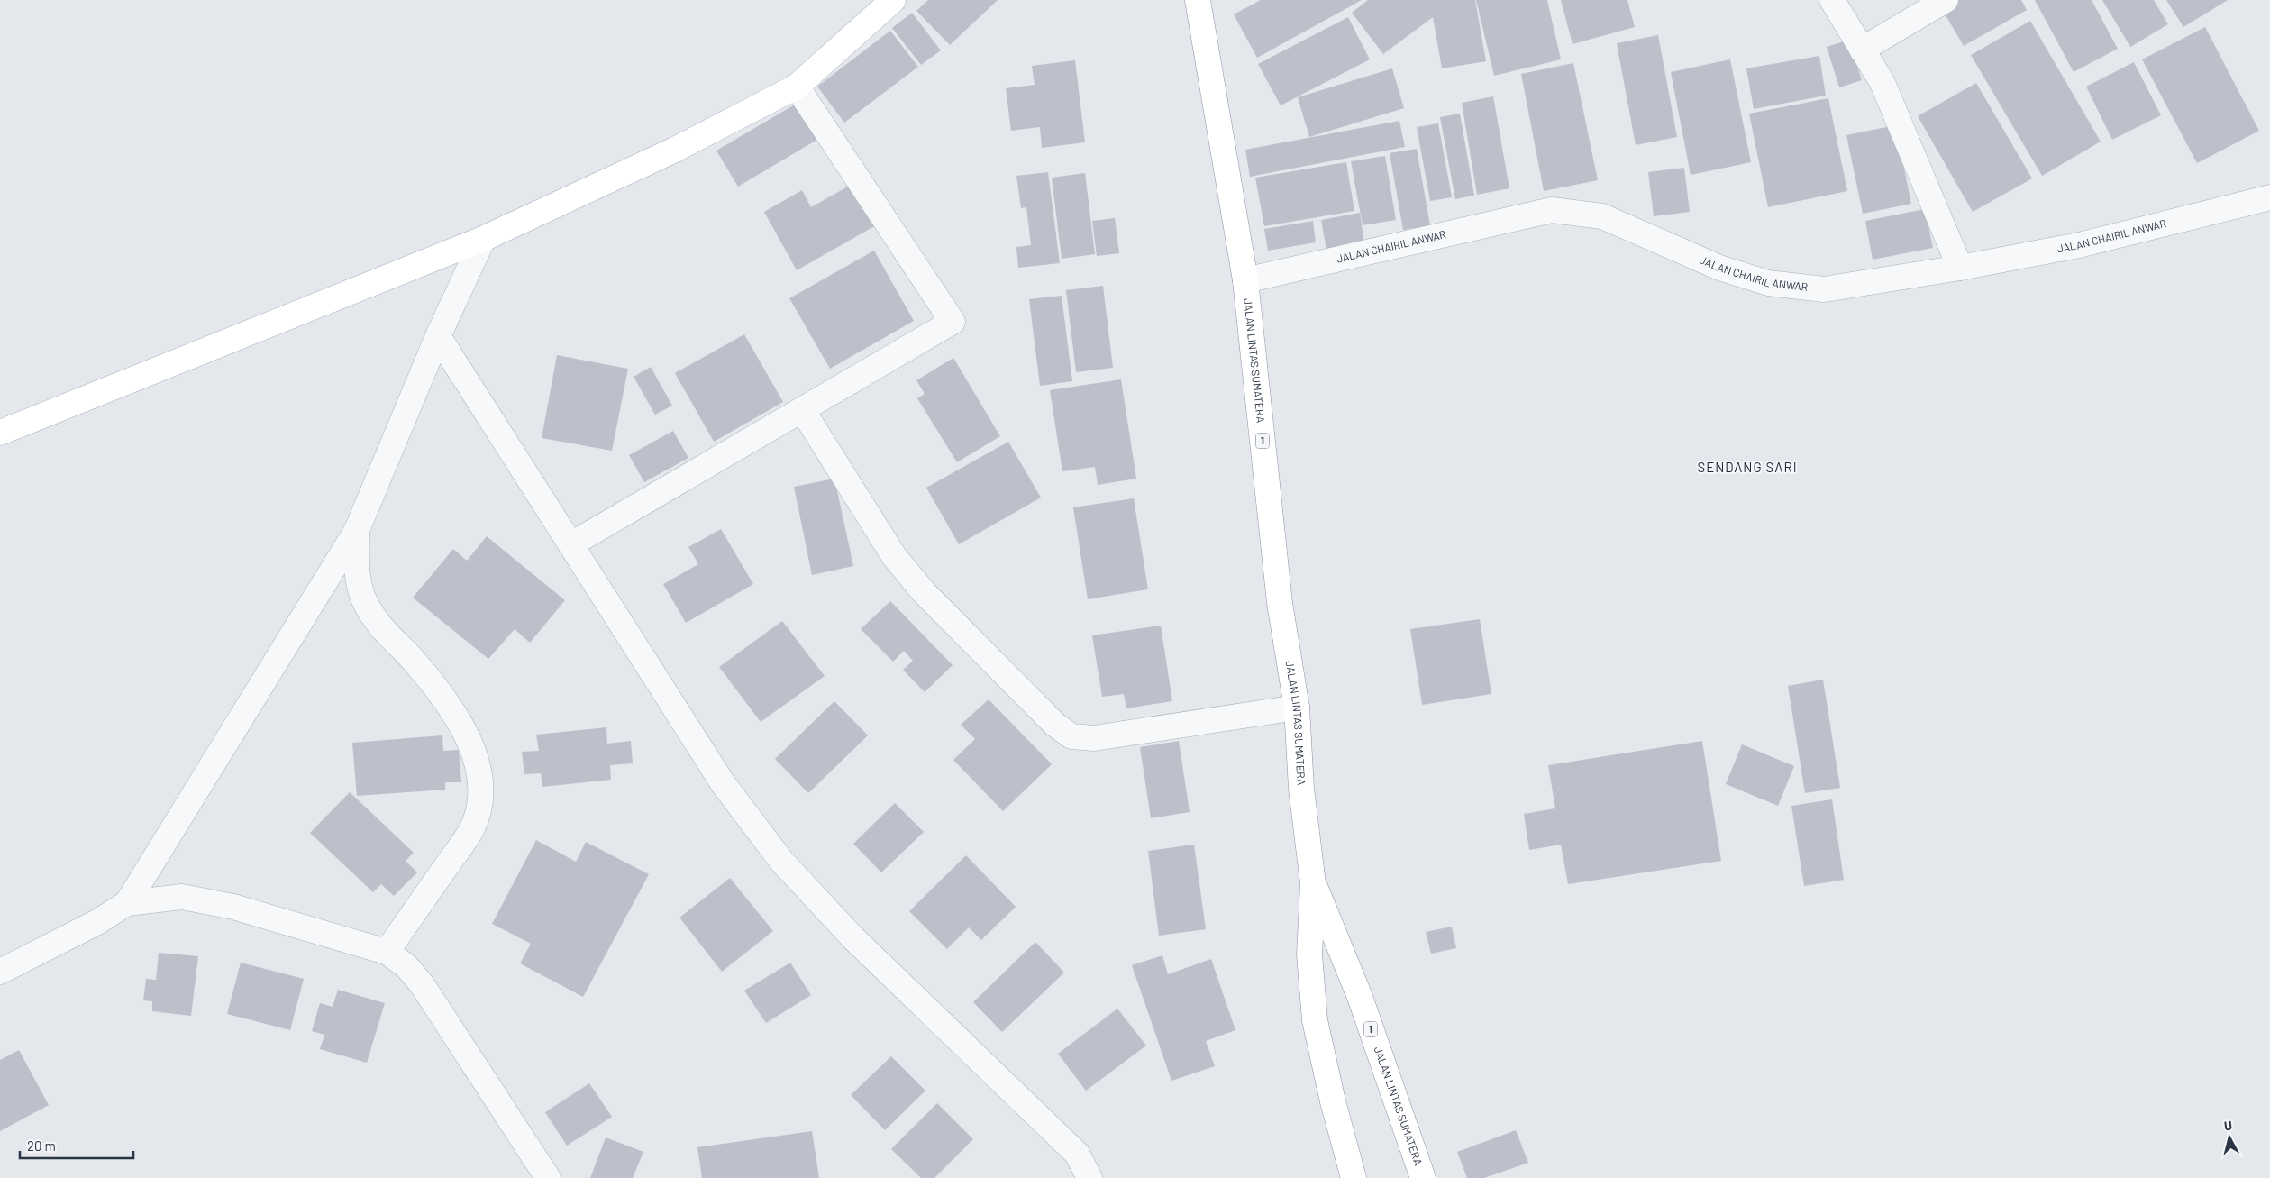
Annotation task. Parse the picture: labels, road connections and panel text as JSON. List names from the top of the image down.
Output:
{
  "streets": {
    "main road": ["JALAN LINTAS SUMATERA", "1"],
    "street": ["JALAN CHAIRIL ANWAR"]
  },
  "crossings": [
    ["JALAN CHAIRIL ANWAR", "JALAN LINTAS SUMATERA"]
  ],
  "districts": ["SENDANG SARI"],
  "scale_bar": "20 m",
  "north": "top"
}
